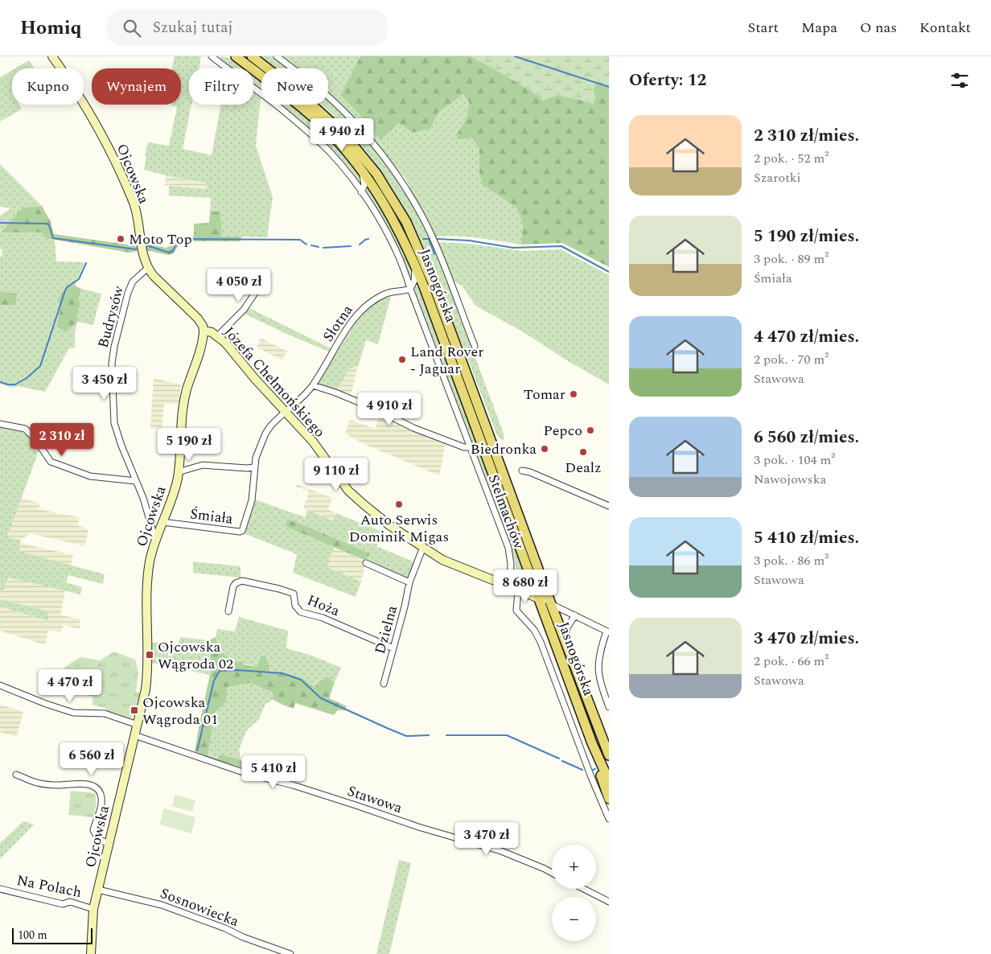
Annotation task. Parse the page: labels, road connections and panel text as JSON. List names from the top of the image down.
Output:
{
  "streets": {
    "main road": ["Jasnogórska"],
    "street": [
      "Ojcowska",
      "Budrysów",
      "Słotna",
      "Józefa Chełmońskiego",
      "Stelmachów",
      "Śmiała",
      "Hoża",
      "Dzielna",
      "Stawowa",
      "Na Polach",
      "Sosnowiecka"
    ]
  },
  "crossings": [
    ["Ojcowska", "Budrysów"],
    ["Ojcowska", "Józefa Chełmońskiego"],
    ["Ojcowska", "Śmiała"],
    ["Ojcowska", "Stawowa"],
    ["Ojcowska", "Na Polach"],
    ["Ojcowska", "Sosnowiecka"],
    ["Jasnogórska", "Józefa Chełmońskiego"],
    ["Słotna", "Józefa Chełmońskiego"],
    ["Słotna", "Stelmachów"],
    ["Słotna", "Śmiała"],
    ["Józefa Chełmońskiego", "Stelmachów"],
    ["Józefa Chełmońskiego", "Śmiała"],
    ["Józefa Chełmońskiego", "Dzielna"],
    ["Hoża", "Dzielna"]
  ],
  "places": {
    "other": [
      "Moto Top",
      "Land Rover - Jaguar",
      "Tomar",
      "Pepco",
      "Biedronka",
      "Dealz",
      "Auto Serwis Dominik Migas"
    ],
    "transit": ["Ojcowska Wągroda 02", "Ojcowska Wągroda 01"]
  },
  "scale_bar": "100 m",
  "page": {
    "header": "Homiq",
    "search": "Szukaj tutaj",
    "nav": [
      "Start",
      "Mapa",
      "O nas",
      "Kontakt"
    ],
    "heading": "Oferty: 12",
    "chip": [
      "Kupno",
      "Wynajem",
      "Filtry",
      "Nowe"
    ],
    "list": [
      {
        "name": "2 310 zł/mies.",
        "note": "2 pok. · 52 m² · Szarotki"
      },
      {
        "name": "5 190 zł/mies.",
        "note": "3 pok. · 89 m² · Śmiała"
      },
      {
        "name": "4 470 zł/mies.",
        "note": "2 pok. · 70 m² · Stawowa"
      },
      {
        "name": "6 560 zł/mies.",
        "note": "3 pok. · 104 m² · Nawojowska"
      },
      {
        "name": "5 410 zł/mies.",
        "note": "3 pok. · 86 m² · Stawowa"
      },
      {
        "name": "3 470 zł/mies.",
        "note": "2 pok. · 66 m² · Stawowa"
      }
    ],
    "price": [
      "4 940 zł",
      "4 050 zł",
      "3 450 zł",
      "4 910 zł",
      "2 310 zł",
      "5 190 zł",
      "9 110 zł",
      "8 680 zł",
      "4 470 zł",
      "6 560 zł",
      "5 410 zł",
      "3 470 zł"
    ],
    "map_buttons": ["+", "−"],
    "scale": "100 m"
  }
}
